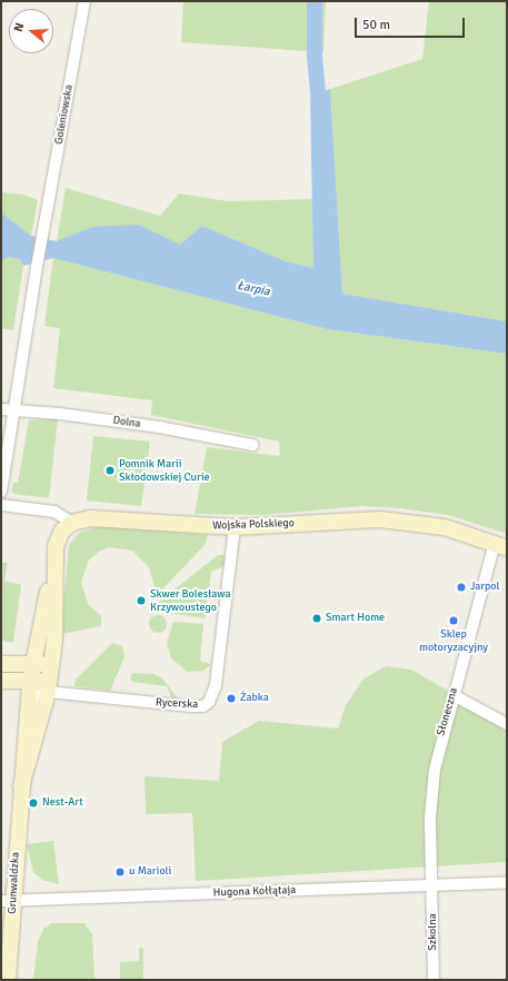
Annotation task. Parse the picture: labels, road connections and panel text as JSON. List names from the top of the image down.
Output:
{
  "streets": {
    "street": [
      "Goleniowska",
      "Dolna",
      "Wojska Polskiego",
      "Rycerska",
      "Słoneczna",
      "Grunwaldzka",
      "Hugona Kołłątaja",
      "Szkolna"
    ]
  },
  "crossings": [
    ["Goleniowska", "Dolna"],
    ["Wojska Polskiego", "Rycerska"],
    ["Wojska Polskiego", "Słoneczna"],
    ["Wojska Polskiego", "Grunwaldzka"],
    ["Rycerska", "Grunwaldzka"],
    ["Słoneczna", "Hugona Kołłątaja"],
    ["Słoneczna", "Szkolna"],
    ["Grunwaldzka", "Hugona Kołłątaja"],
    ["Hugona Kołłątaja", "Szkolna"]
  ],
  "water": ["Łarpia"],
  "places": [
    "Pomnik Marii Skłodowskiej Curie",
    "Jarpol",
    "Skwer Bolesława Krzywoustego",
    "Smart Home",
    "Sklep motoryzacyjny",
    "Żabka",
    "Nest-Art",
    "u Marioli"
  ],
  "scale_bar": "50 m",
  "north": "left"
}
